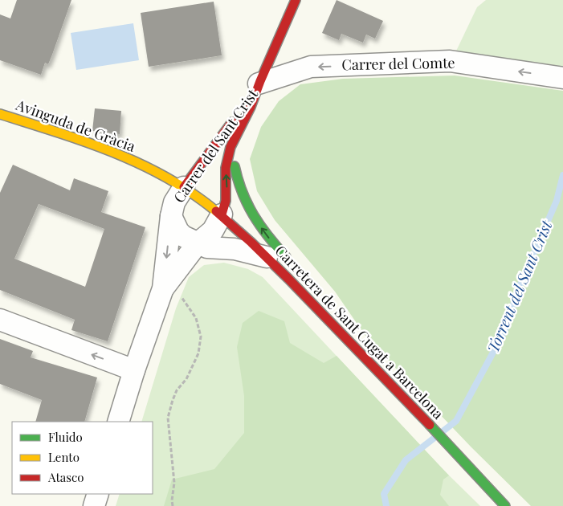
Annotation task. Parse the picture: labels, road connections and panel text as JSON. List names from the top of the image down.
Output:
{
  "streets": {
    "main road": ["Avinguda de Gràcia", "Carrer del Sant Crist", "Carretera de Sant Cugat a Barcelona"],
    "street": ["Carrer del Comte"]
  },
  "crossings": [
    ["Carrer del Comte", "Carrer del Sant Crist"],
    ["Avinguda de Gràcia", "Carrer del Sant Crist"],
    ["Avinguda de Gràcia", "Carretera de Sant Cugat a Barcelona"],
    ["Carrer del Sant Crist", "Carretera de Sant Cugat a Barcelona"]
  ],
  "one_way": ["Carrer del Comte"],
  "water": ["Torrent del Sant Crist"],
  "legend": ["Fluido", "Lento", "Atasco"]
}
